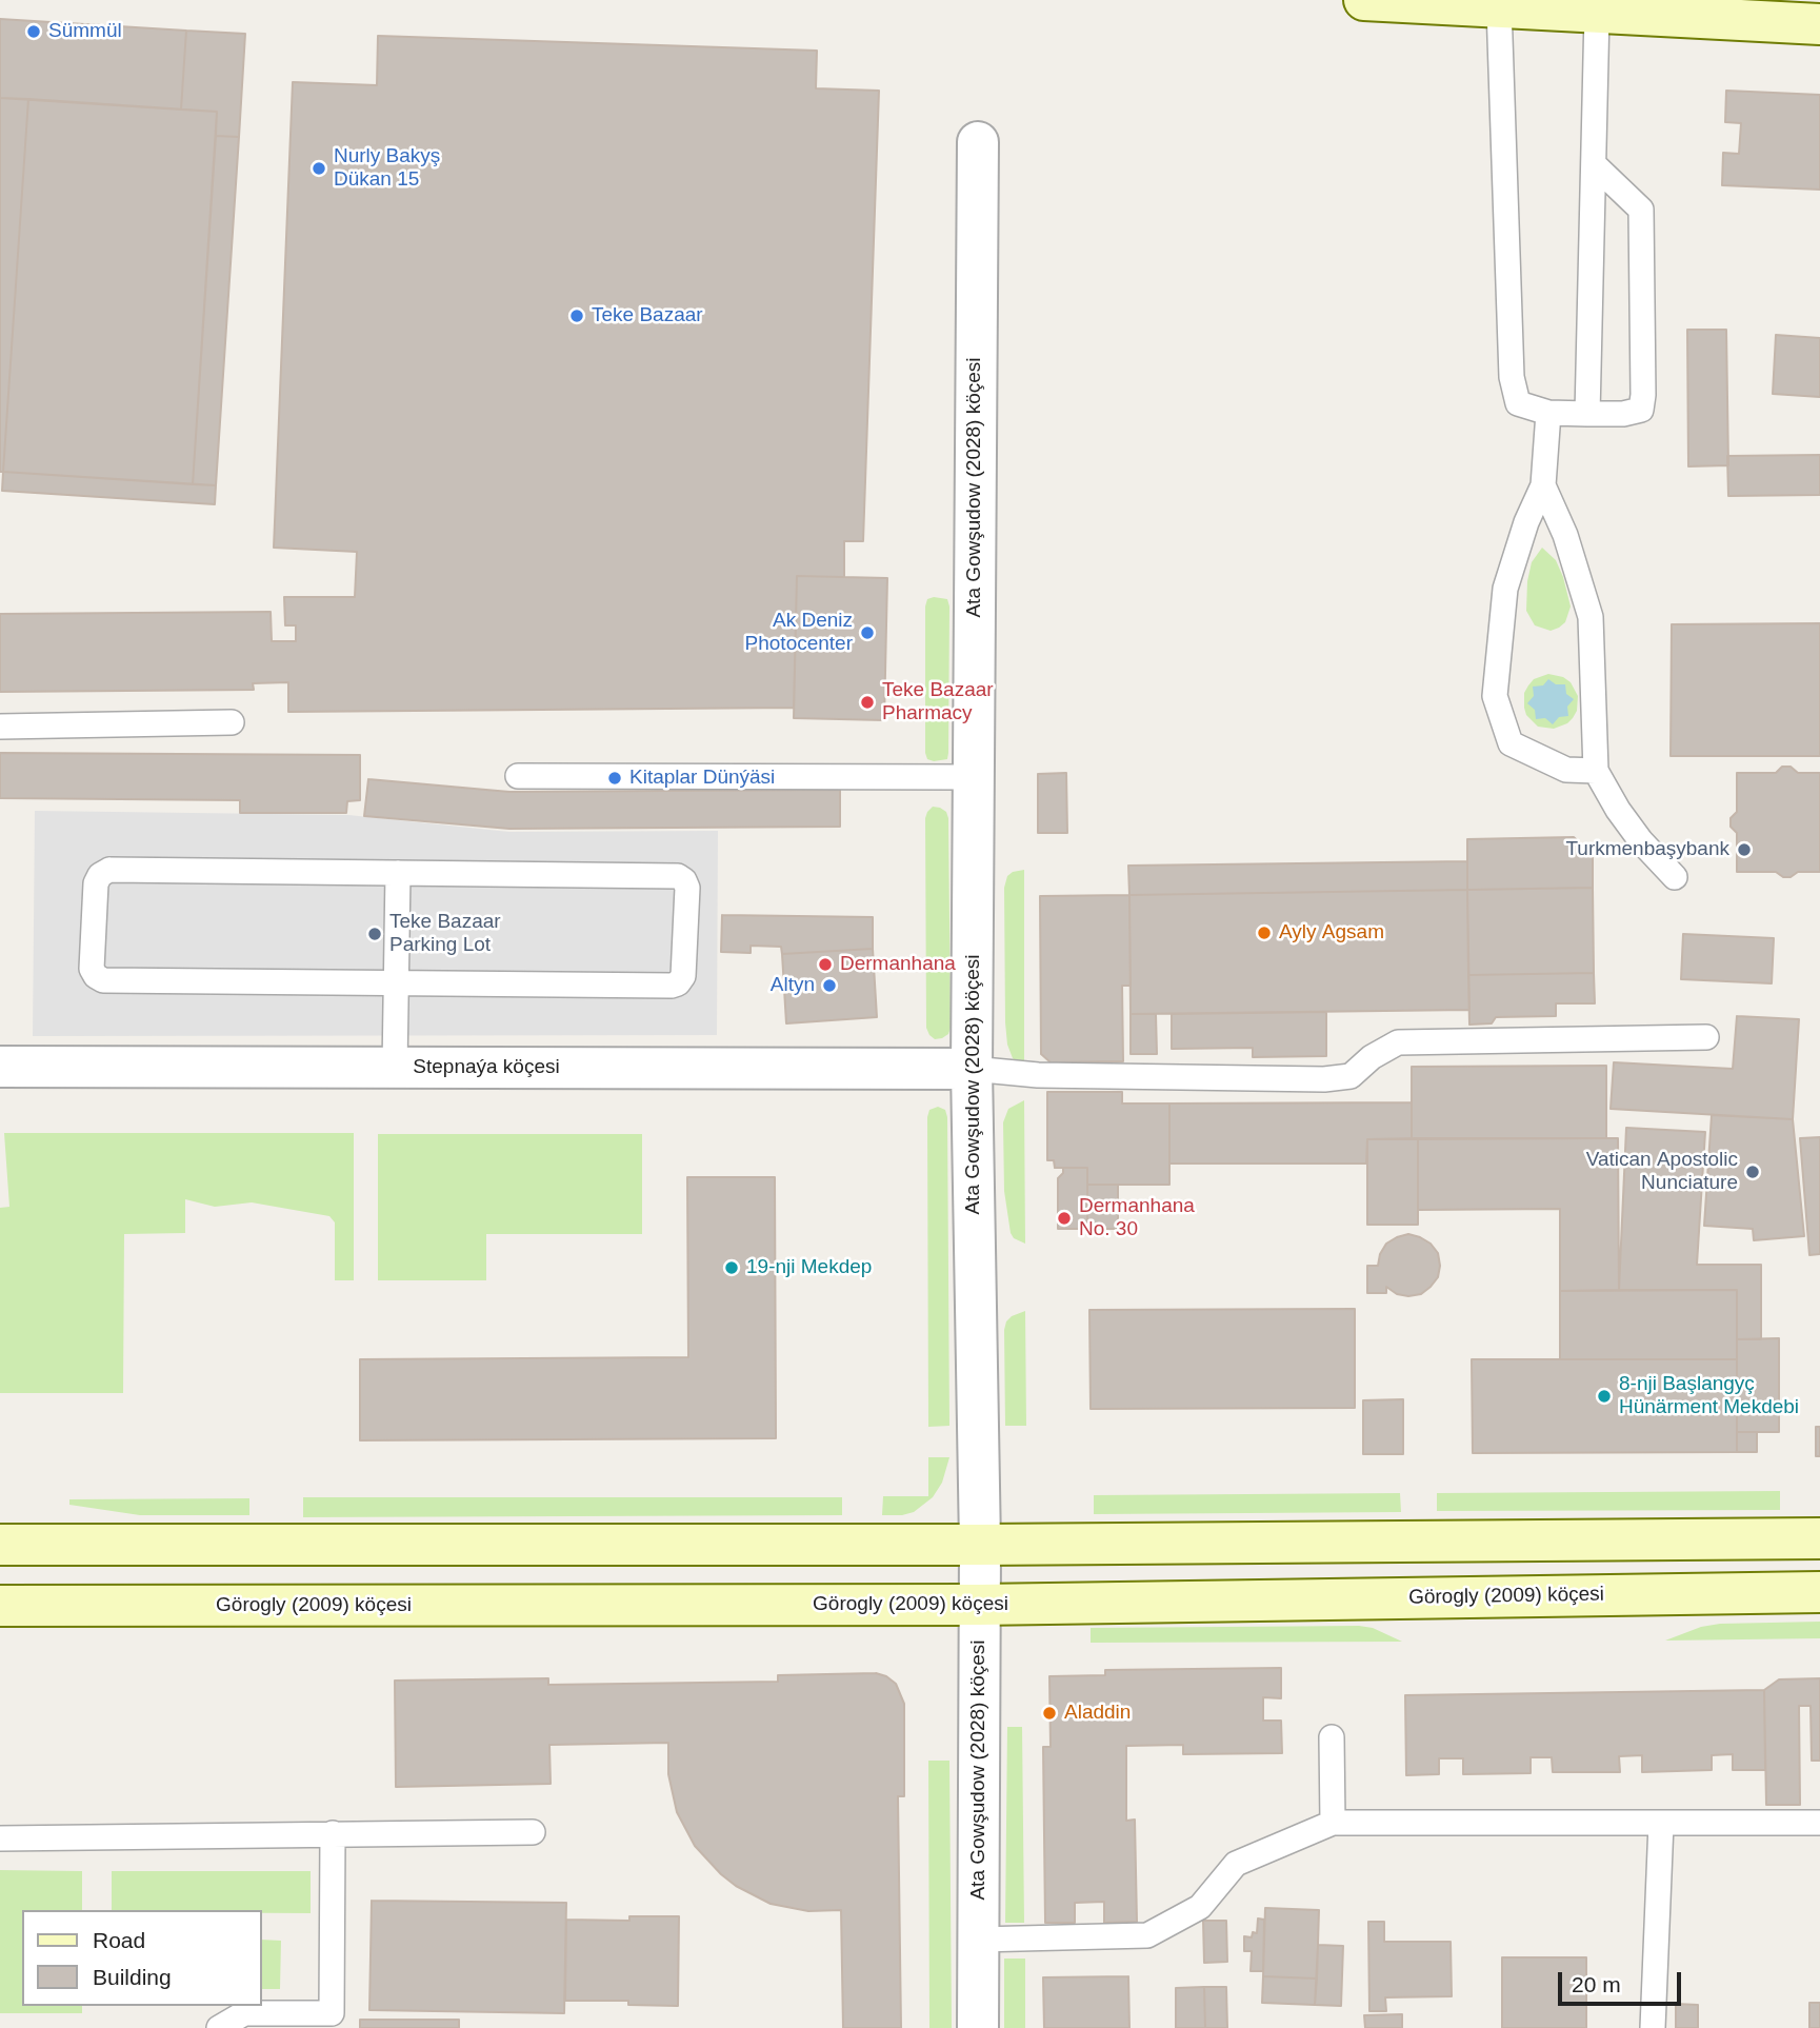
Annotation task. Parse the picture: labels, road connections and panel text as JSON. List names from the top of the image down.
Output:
{
  "streets": {
    "main road": ["Görogly (2009) köçesi"],
    "street": ["Ata Gowşudow (2028) köçesi", "Stepnaýa köçesi"]
  },
  "crossings": [
    ["Ata Gowşudow (2028) köçesi", "Stepnaýa köçesi"],
    ["Ata Gowşudow (2028) köçesi", "Görogly (2009) köçesi"]
  ],
  "places": [
    "Sümmül",
    "Nurly Bakyş Dükan 15",
    "Teke Bazaar",
    "Ak Deniz Photocenter",
    "Teke Bazaar Pharmacy",
    "Kitaplar Dünýäsi",
    "Turkmenbaşybank",
    "Ayly Agsam",
    "Teke Bazaar Parking Lot",
    "Dermanhana",
    "Altyn",
    "Vatican Apostolic Nunciature",
    "Dermanhana No. 30",
    "19-nji Mekdep",
    "8-nji Başlangyç Hünärment Mekdebi",
    "Aladdin"
  ],
  "legend": ["Road", "Building"],
  "scale_bar": "20 m"
}
